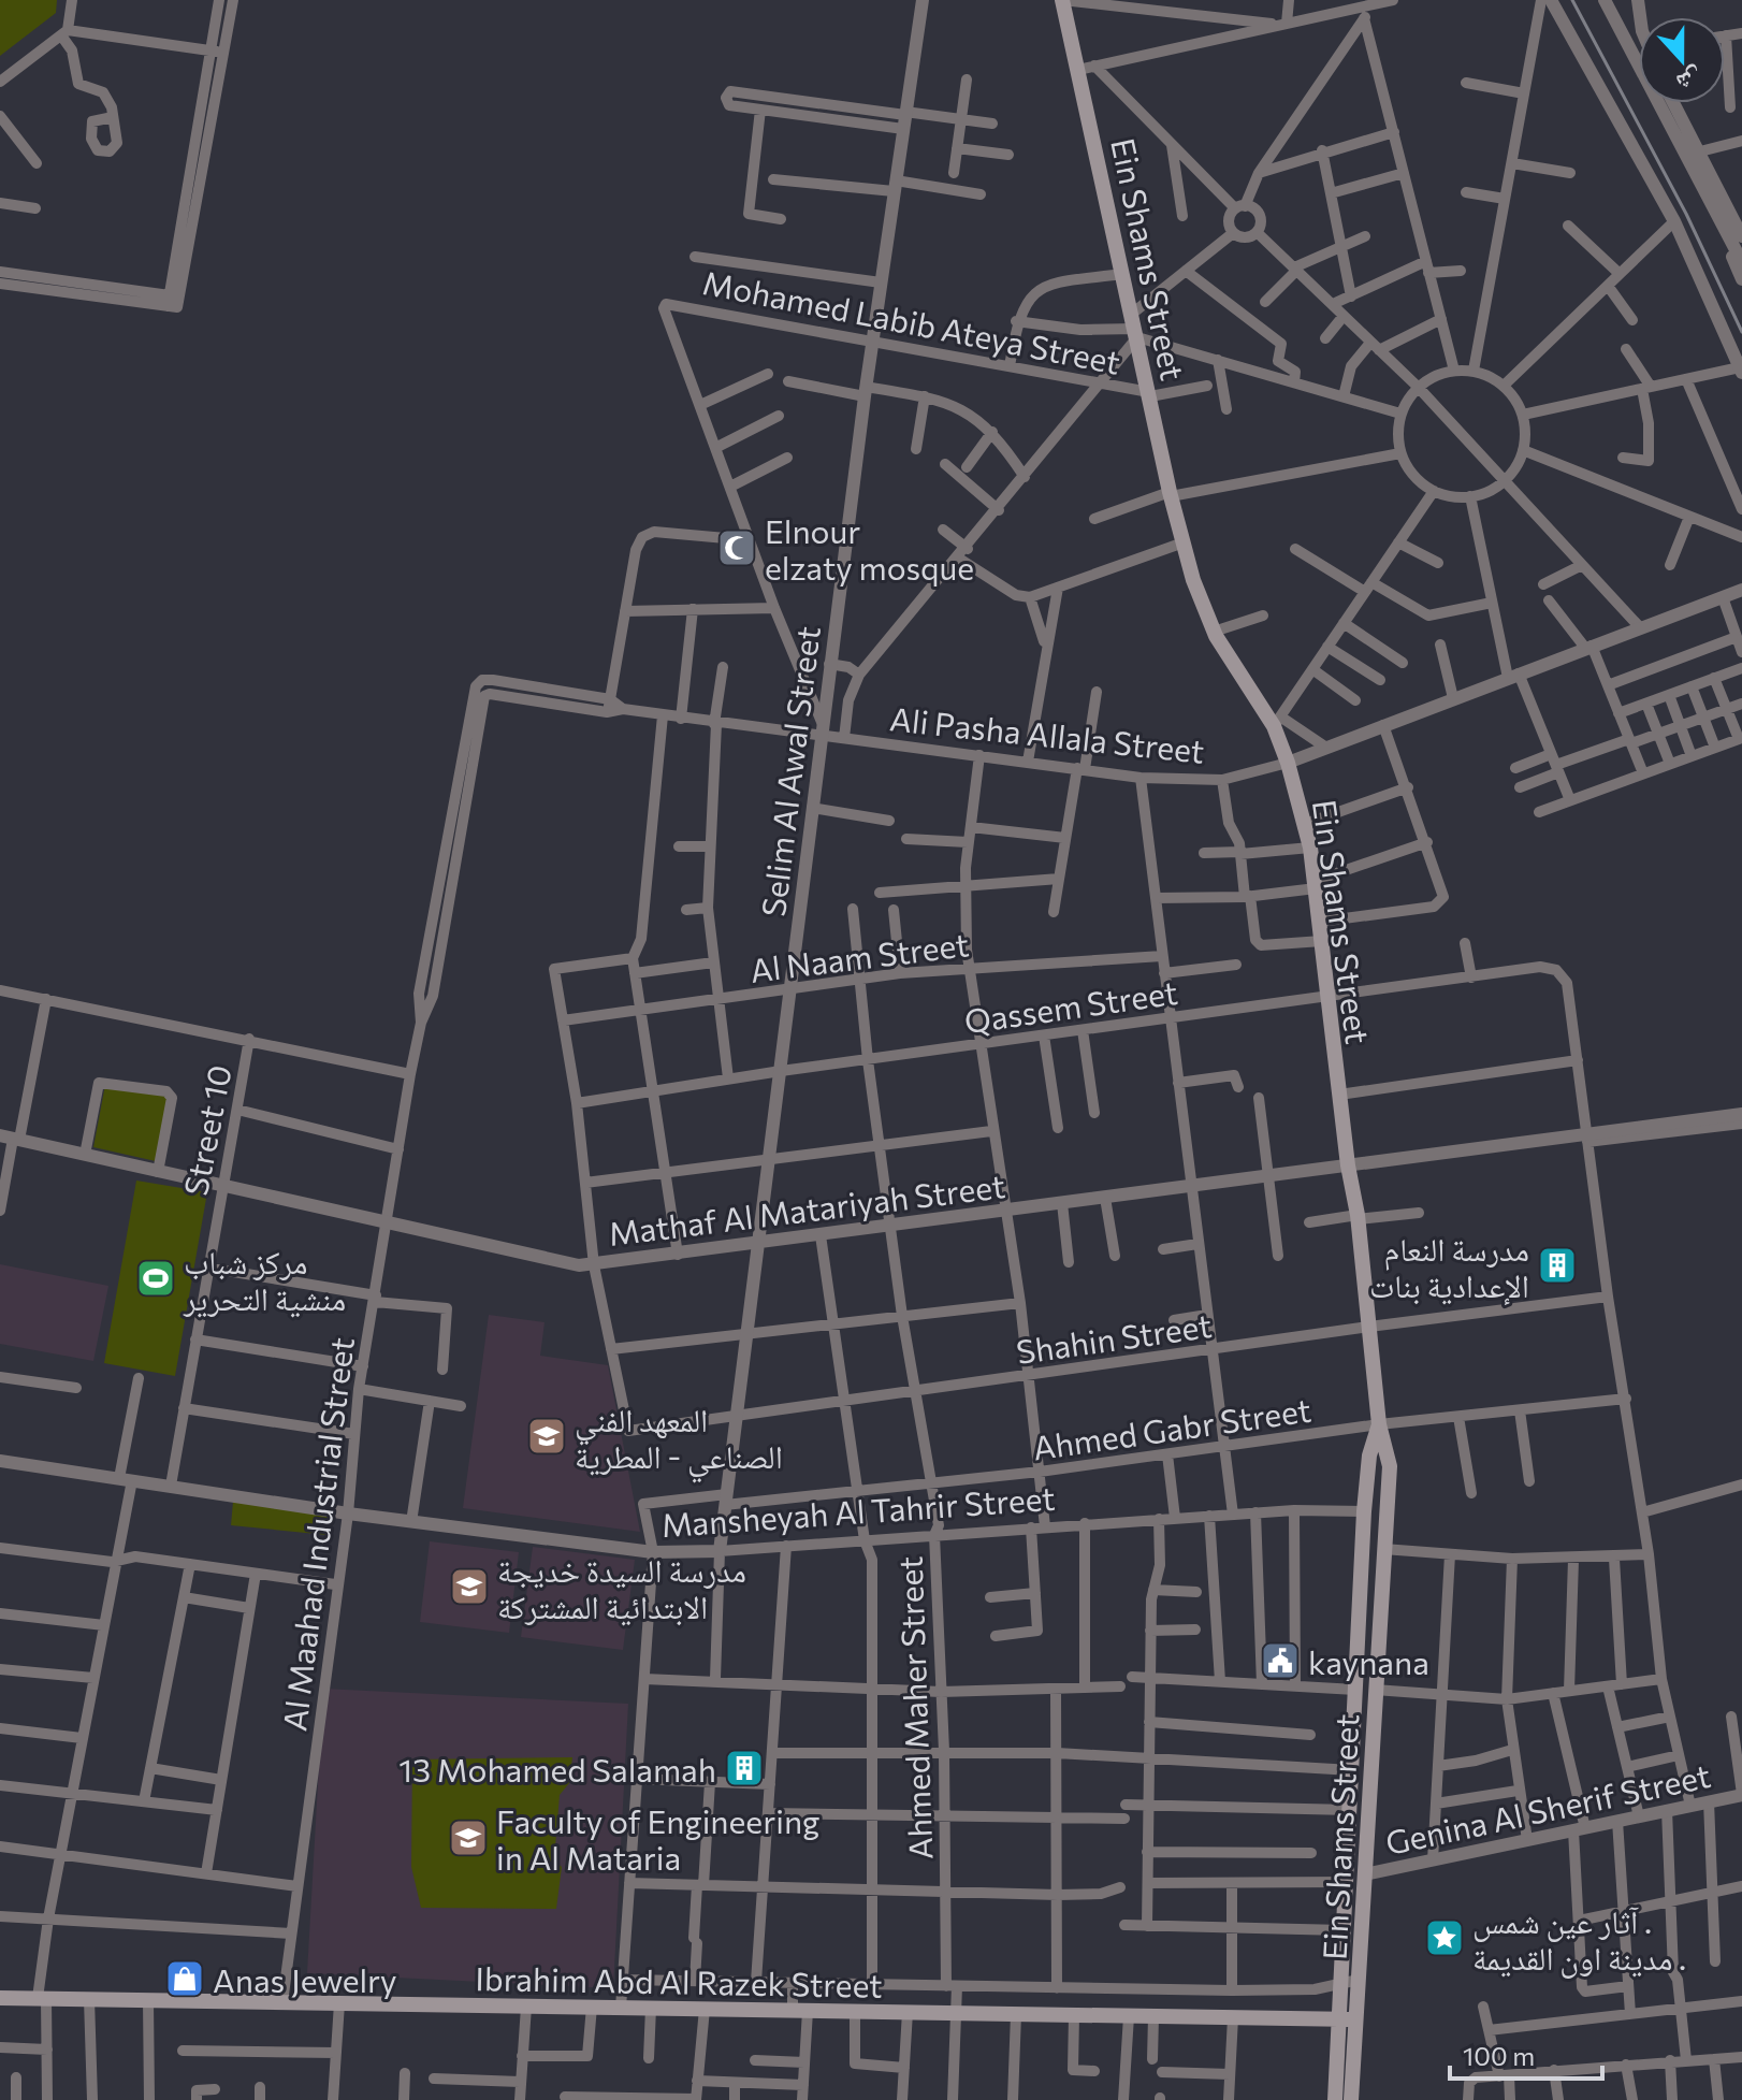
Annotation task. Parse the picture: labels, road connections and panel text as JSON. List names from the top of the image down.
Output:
{
  "streets": {
    "main road": ["Ein Shams Street", "Ibrahim Abd Al Razek Street"],
    "street": [
      "Mohamed Labib Ateya Street",
      "Ali Pasha Allala Street",
      "Selim Al Awal Street",
      "Al Naam Street",
      "Qassem Street",
      "Street 10",
      "Mathaf Al Matariyah Street",
      "Shahin Street",
      "Ahmed Gabr Street",
      "Mansheyah Al Tahrir Street",
      "Al Maahad Industrial Street",
      "Ahmed Maher Street",
      "Genina Al Sherif Street"
    ]
  },
  "crossings": [
    ["Ein Shams Street", "Mohamed Labib Ateya Street"],
    ["Ein Shams Street", "Ali Pasha Allala Street"],
    ["Ein Shams Street", "Qassem Street"],
    ["Ein Shams Street", "Mathaf Al Matariyah Street"],
    ["Ein Shams Street", "Shahin Street"],
    ["Ein Shams Street", "Ahmed Gabr Street"],
    ["Ein Shams Street", "Mansheyah Al Tahrir Street"],
    ["Ein Shams Street", "Genina Al Sherif Street"],
    ["Ein Shams Street", "Ibrahim Abd Al Razek Street"],
    ["Mohamed Labib Ateya Street", "Selim Al Awal Street"],
    ["Ali Pasha Allala Street", "Selim Al Awal Street"],
    ["Ali Pasha Allala Street", "Al Maahad Industrial Street"],
    ["Selim Al Awal Street", "Al Naam Street"],
    ["Selim Al Awal Street", "Qassem Street"],
    ["Selim Al Awal Street", "Mathaf Al Matariyah Street"],
    ["Selim Al Awal Street", "Shahin Street"],
    ["Selim Al Awal Street", "Ahmed Gabr Street"],
    ["Selim Al Awal Street", "Mansheyah Al Tahrir Street"],
    ["Al Naam Street", "Ahmed Maher Street"],
    ["Qassem Street", "Ahmed Maher Street"],
    ["Street 10", "Mathaf Al Matariyah Street"],
    ["Street 10", "Mansheyah Al Tahrir Street"],
    ["Mathaf Al Matariyah Street", "Al Maahad Industrial Street"],
    ["Mathaf Al Matariyah Street", "Ahmed Maher Street"],
    ["Shahin Street", "Ahmed Maher Street"],
    ["Ahmed Gabr Street", "Mansheyah Al Tahrir Street"],
    ["Ahmed Gabr Street", "Ahmed Maher Street"],
    ["Mansheyah Al Tahrir Street", "Al Maahad Industrial Street"],
    ["Mansheyah Al Tahrir Street", "Ahmed Maher Street"],
    ["Al Maahad Industrial Street", "Ibrahim Abd Al Razek Street"],
    ["Ahmed Maher Street", "Ibrahim Abd Al Razek Street"]
  ],
  "places": {
    "mosque": ["Elnour elzaty mosque"],
    "building": ["مدرسة النعام الإعدادية بنات", "13 Mohamed Salamah"],
    "sports": ["مركز شباب منشية التحرير"],
    "school or university": ["المعهد الفني الصناعي - المطرية", "مدرسة السيدة خديجة الابتدائية المشتركة", "Faculty of Engineering in Al Mataria"],
    "public building": ["kaynana"],
    "place": ["آثار عين شمس . مدينة اون القديمة ."],
    "shop": ["Anas Jewelry"]
  },
  "scale_bar": "100 m",
  "north": "bottom"
}
